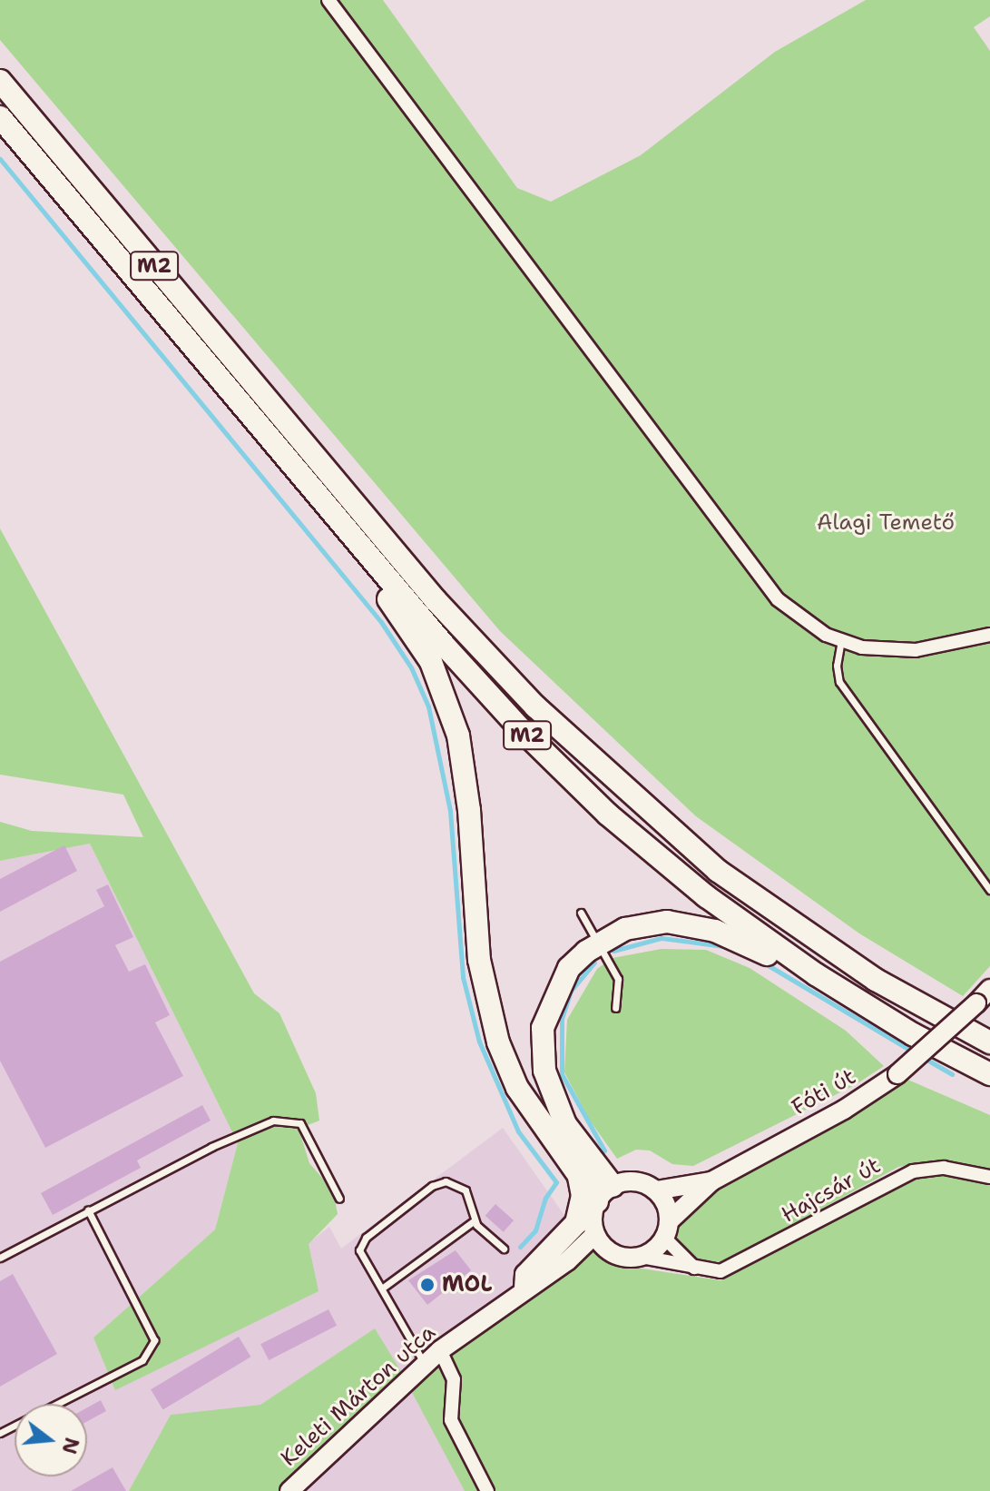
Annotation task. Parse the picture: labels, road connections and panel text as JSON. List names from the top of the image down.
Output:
{
  "streets": {
    "highway": ["M2"],
    "main road": ["Fóti út", "Keleti Márton utca"],
    "street": ["Hajcsár út"]
  },
  "crossings": [
    ["Fóti út", "Hajcsár út"],
    ["Fóti út", "Keleti Márton utca"],
    ["Hajcsár út", "Keleti Márton utca"]
  ],
  "parks": ["Alagi Temető"],
  "places": ["MOL"],
  "north": "right"
}
